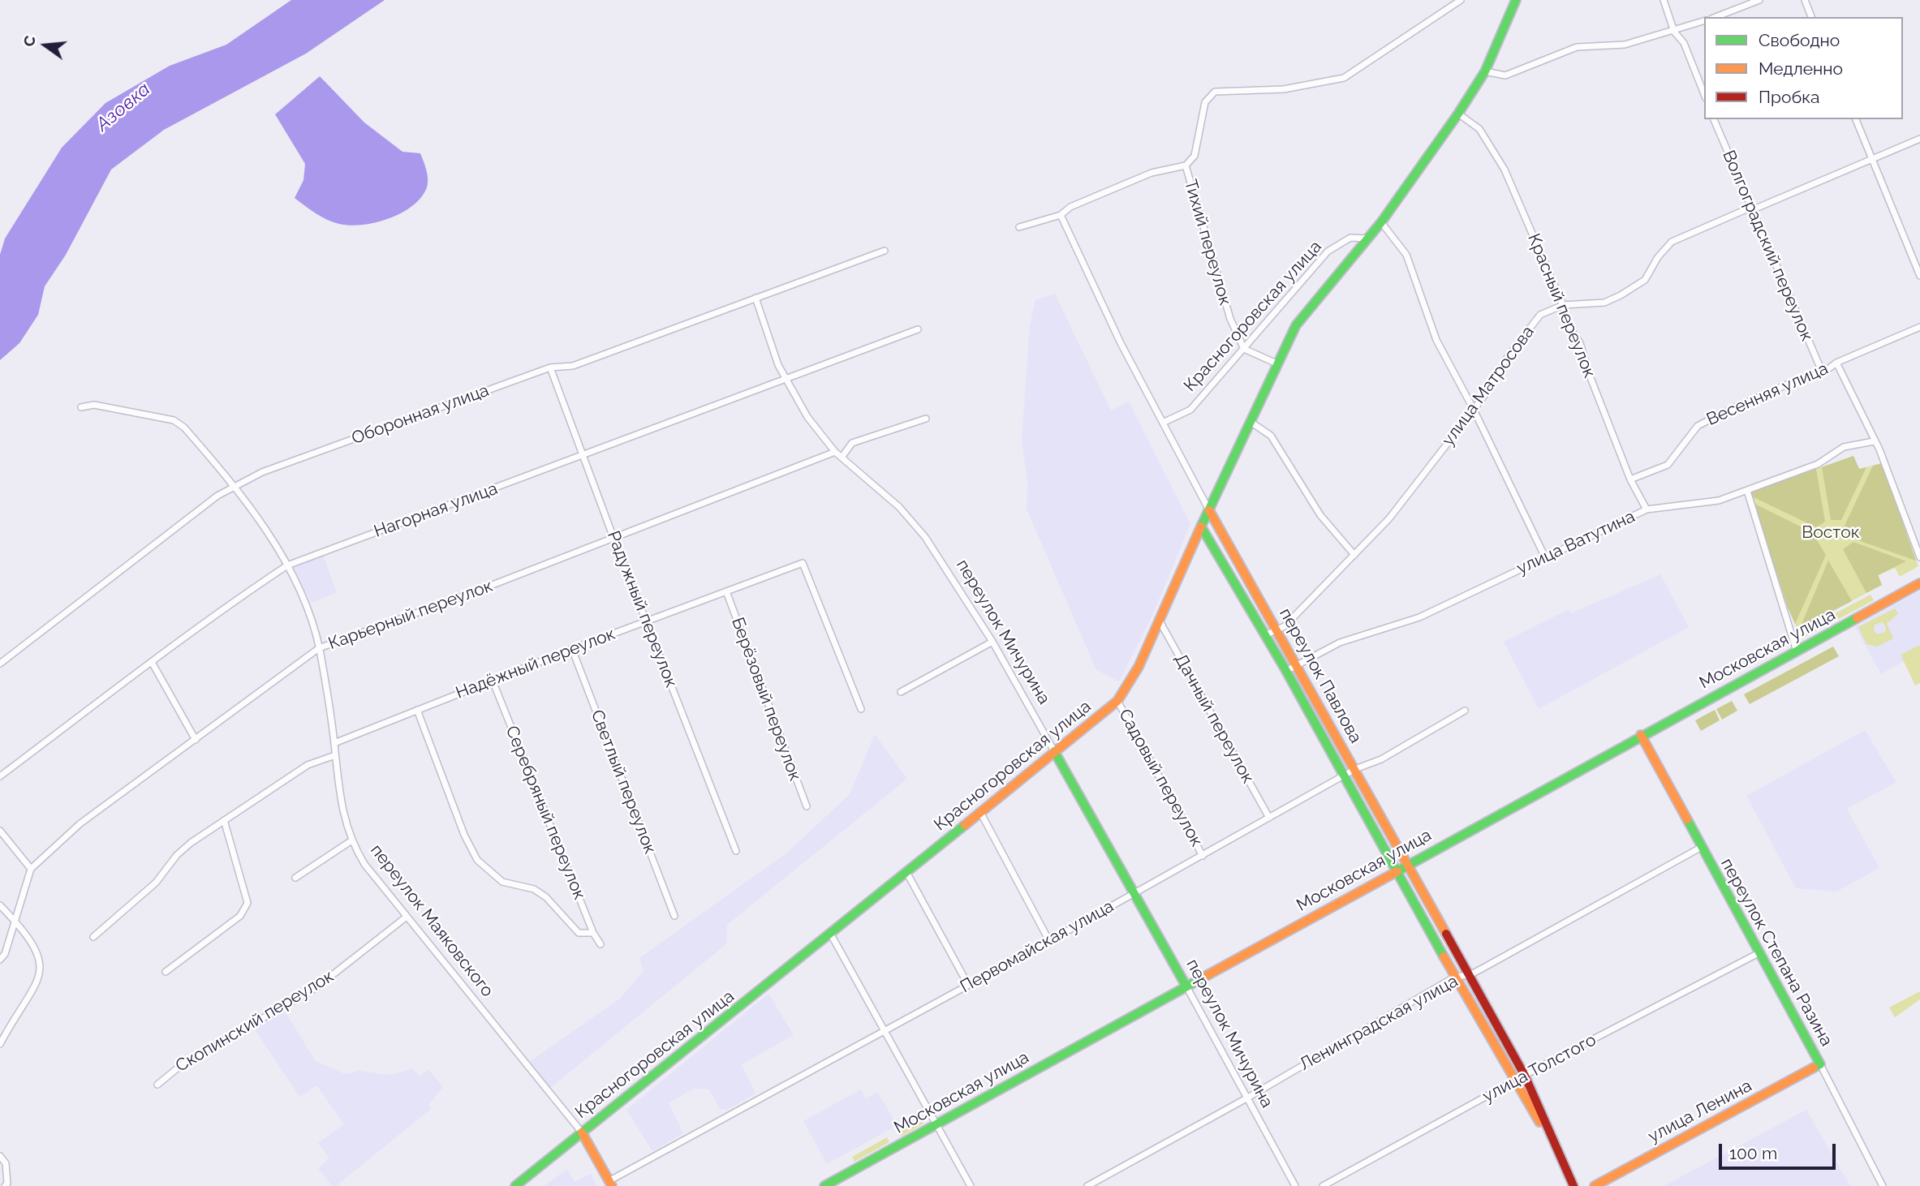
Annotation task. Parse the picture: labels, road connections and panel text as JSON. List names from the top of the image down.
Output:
{
  "streets": {
    "street": [
      "Тихий переулок",
      "Волгоградский переулок",
      "Красный переулок",
      "Красногоровская улица",
      "улица Матросова",
      "Весенняя улица",
      "Оборонная улица",
      "Нагорная улица",
      "улица Ватутина",
      "Радужный переулок",
      "Карьерный переулок",
      "переулок Мичурина",
      "Московская улица",
      "Надёжный переулок",
      "переулок Павлова",
      "Берёзовый переулок",
      "Дачный переулок",
      "Садовый переулок",
      "Светлый переулок",
      "Серебряный переулок",
      "переулок Маяковского",
      "Первомайская улица",
      "переулок Степана Разина",
      "Скопинский переулок",
      "Ленинградская улица",
      "улица Толстого",
      "улица Ленина"
    ]
  },
  "crossings": [
    ["Тихий переулок", "Красногоровская улица"],
    ["Волгоградский переулок", "улица Матросова"],
    ["Волгоградский переулок", "Весенняя улица"],
    ["Красный переулок", "Красногоровская улица"],
    ["Красный переулок", "улица Матросова"],
    ["Красный переулок", "Весенняя улица"],
    ["Красный переулок", "улица Ватутина"],
    ["Красногоровская улица", "переулок Мичурина"],
    ["Красногоровская улица", "переулок Павлова"],
    ["Красногоровская улица", "Дачный переулок"],
    ["Красногоровская улица", "Садовый переулок"],
    ["Красногоровская улица", "переулок Маяковского"],
    ["улица Матросова", "переулок Павлова"],
    ["Оборонная улица", "Радужный переулок"],
    ["Оборонная улица", "переулок Мичурина"],
    ["Оборонная улица", "переулок Маяковского"],
    ["Нагорная улица", "Радужный переулок"],
    ["Нагорная улица", "переулок Мичурина"],
    ["Нагорная улица", "переулок Маяковского"],
    ["улица Ватутина", "переулок Павлова"],
    ["Радужный переулок", "Карьерный переулок"],
    ["Радужный переулок", "Надёжный переулок"],
    ["Карьерный переулок", "переулок Мичурина"],
    ["Карьерный переулок", "переулок Маяковского"],
    ["переулок Мичурина", "Московская улица"],
    ["переулок Мичурина", "Первомайская улица"],
    ["переулок Мичурина", "Ленинградская улица"],
    ["Московская улица", "переулок Павлова"],
    ["Московская улица", "переулок Степана Разина"],
    ["Надёжный переулок", "Берёзовый переулок"],
    ["Надёжный переулок", "Светлый переулок"],
    ["Надёжный переулок", "Серебряный переулок"],
    ["Надёжный переулок", "переулок Маяковского"],
    ["переулок Павлова", "Первомайская улица"],
    ["переулок Павлова", "Ленинградская улица"],
    ["переулок Павлова", "улица Толстого"],
    ["Дачный переулок", "Первомайская улица"],
    ["Садовый переулок", "Первомайская улица"],
    ["переулок Маяковского", "Первомайская улица"],
    ["переулок Маяковского", "Скопинский переулок"],
    ["переулок Степана Разина", "Ленинградская улица"],
    ["переулок Степана Разина", "улица Толстого"],
    ["переулок Степана Разина", "улица Ленина"]
  ],
  "water": ["Азовка"],
  "parks": ["Восток"],
  "legend": ["Свободно", "Медленно", "Пробка"],
  "scale_bar": "100 m",
  "north": "left"
}
